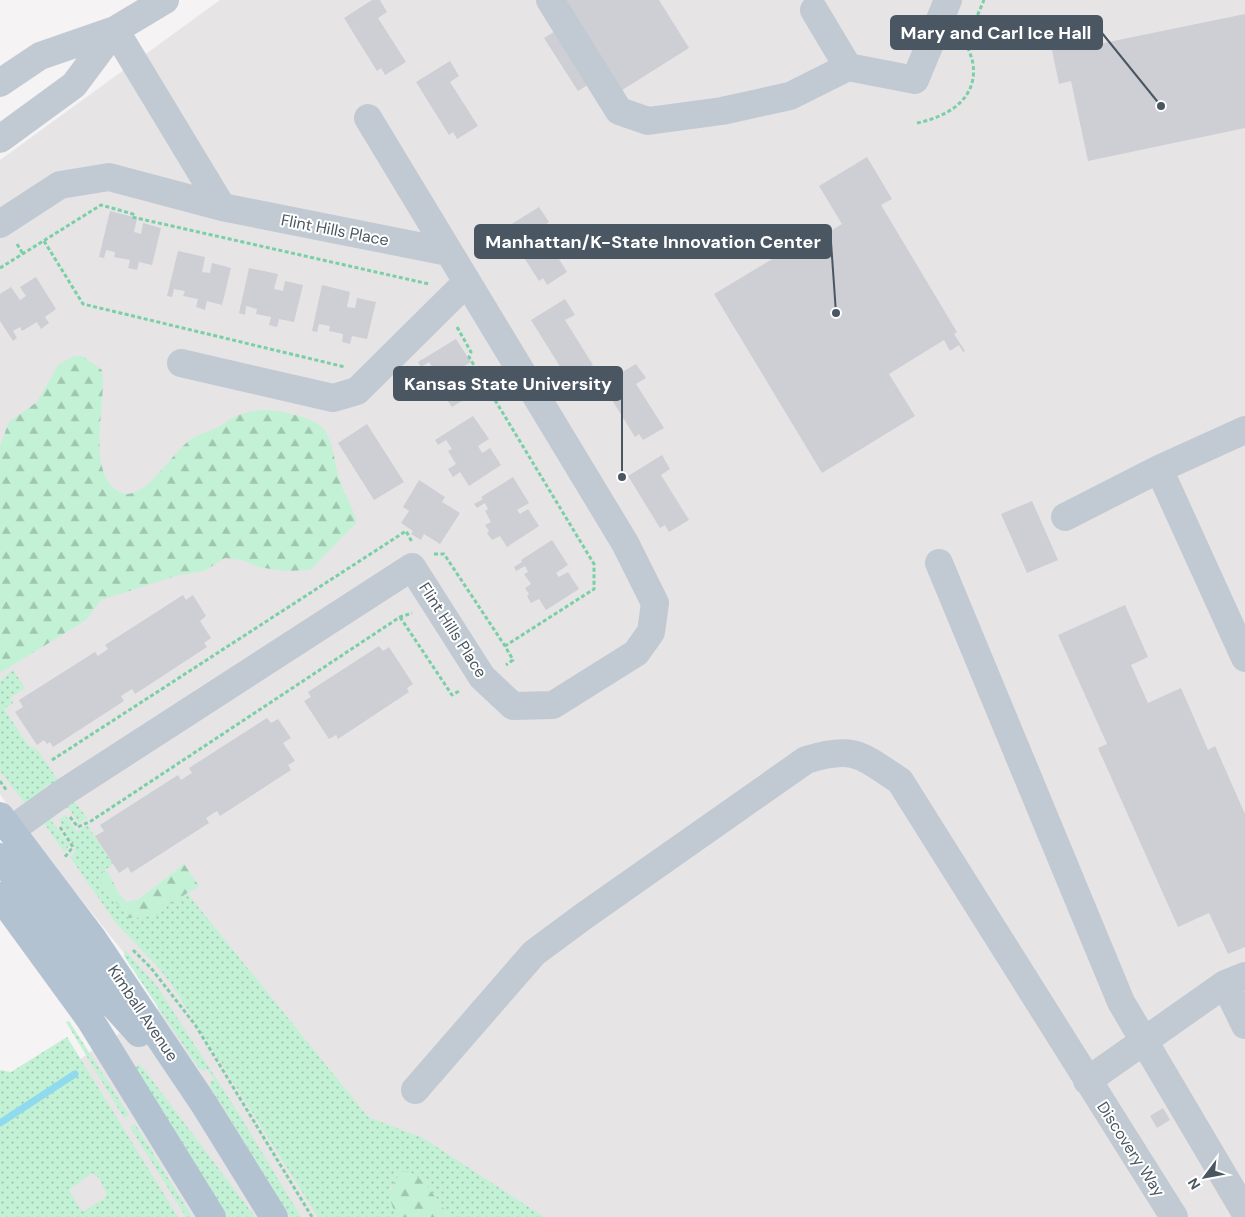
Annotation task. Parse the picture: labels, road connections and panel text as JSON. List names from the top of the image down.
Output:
{
  "streets": {
    "main road": ["Kimball Avenue"],
    "street": ["Flint Hills Place", "Discovery Way"]
  },
  "places": ["Mary and Carl Ice Hall", "Manhattan/K-State Innovation Center", "Kansas State University"],
  "north": "bottom left"
}
